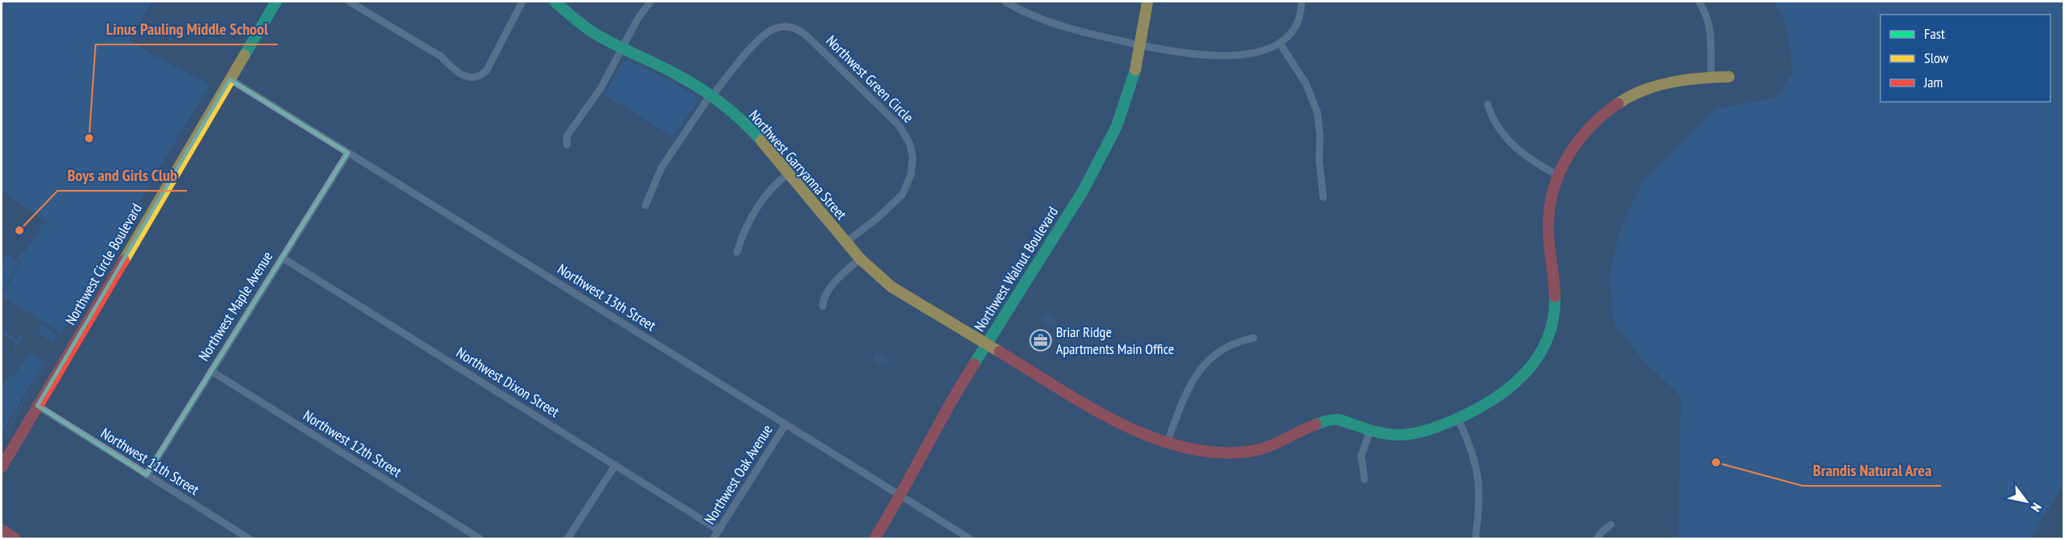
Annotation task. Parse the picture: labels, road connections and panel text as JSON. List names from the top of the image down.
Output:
{
  "streets": {
    "street": [
      "Northwest Green Circle",
      "Northwest Garryanna Street",
      "Northwest Circle Boulevard",
      "Northwest Walnut Boulevard",
      "Northwest 13th Street",
      "Northwest Maple Avenue",
      "Northwest Dixon Street",
      "Northwest 12th Street",
      "Northwest 11th Street",
      "Northwest Oak Avenue"
    ]
  },
  "crossings": [
    ["Northwest Green Circle", "Northwest Garryanna Street"],
    ["Northwest Garryanna Street", "Northwest Walnut Boulevard"],
    ["Northwest Circle Boulevard", "Northwest 13th Street"],
    ["Northwest Circle Boulevard", "Northwest 11th Street"],
    ["Northwest Walnut Boulevard", "Northwest 13th Street"],
    ["Northwest 13th Street", "Northwest Maple Avenue"],
    ["Northwest 13th Street", "Northwest Oak Avenue"],
    ["Northwest Maple Avenue", "Northwest Dixon Street"],
    ["Northwest Maple Avenue", "Northwest 12th Street"],
    ["Northwest Maple Avenue", "Northwest 11th Street"],
    ["Northwest Dixon Street", "Northwest Oak Avenue"]
  ],
  "places": {
    "other": ["Linus Pauling Middle School", "Boys and Girls Club", "Brandis Natural Area"],
    "office": ["Briar Ridge Apartments Main Office"]
  },
  "legend": ["Fast", "Slow", "Jam"],
  "north": "bottom right"
}
